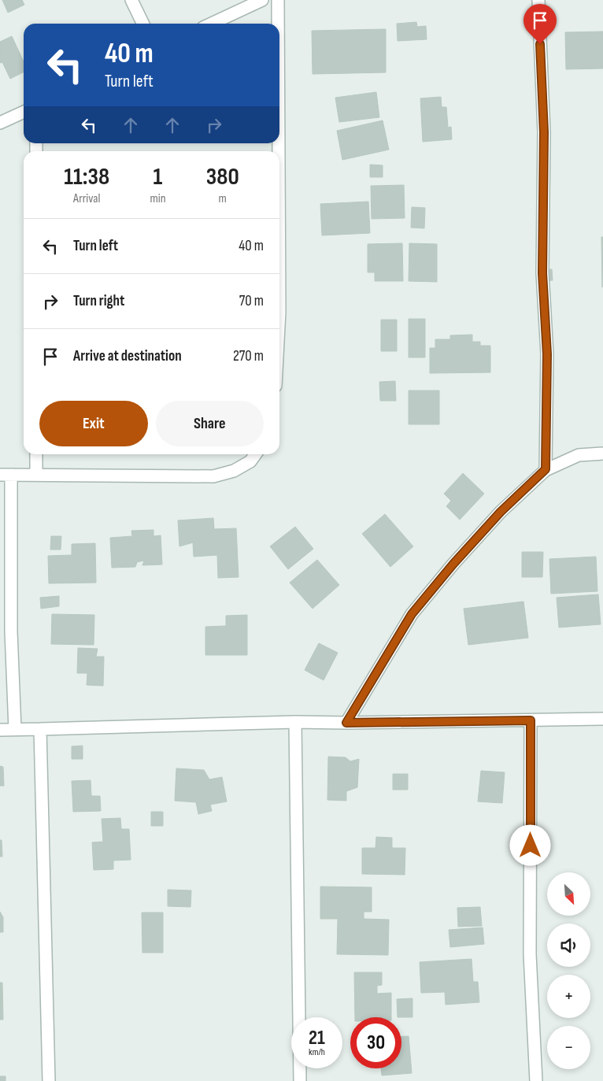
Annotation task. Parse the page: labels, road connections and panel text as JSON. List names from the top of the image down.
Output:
{
  "north": "bottom right",
  "page": {
    "turn": ["40 m", "Turn left"],
    "eta": [
      "11:38",
      "Arrival",
      "1",
      "min",
      "380",
      "m"
    ],
    "list": [
      {
        "name": "Turn left",
        "value": "40 m"
      },
      {
        "name": "Turn right",
        "value": "70 m"
      },
      {
        "name": "Arrive at destination",
        "value": "270 m"
      }
    ],
    "buttons": ["Exit", "Share"],
    "map_buttons": ["+", "−"],
    "speed": "21 km/h",
    "limit": "30"
  }
}
